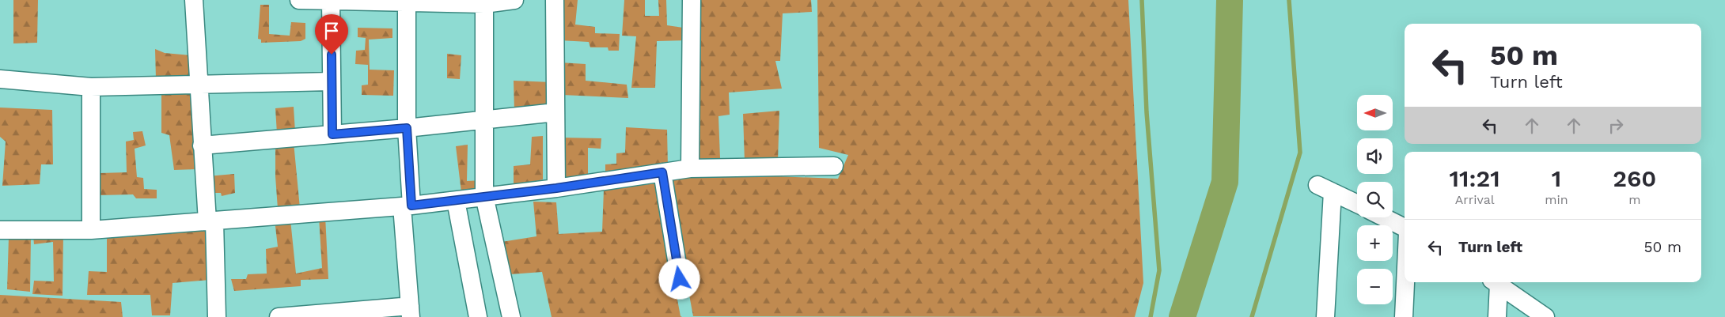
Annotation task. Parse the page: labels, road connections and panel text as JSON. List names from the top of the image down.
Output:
{
  "north": "left",
  "page": {
    "turn": ["50 m", "Turn left"],
    "map_buttons": ["+", "−"],
    "eta": [
      "11:21",
      "Arrival",
      "1",
      "min",
      "260",
      "m"
    ],
    "list": [
      {
        "name": "Turn left",
        "value": "50 m"
      }
    ]
  }
}
